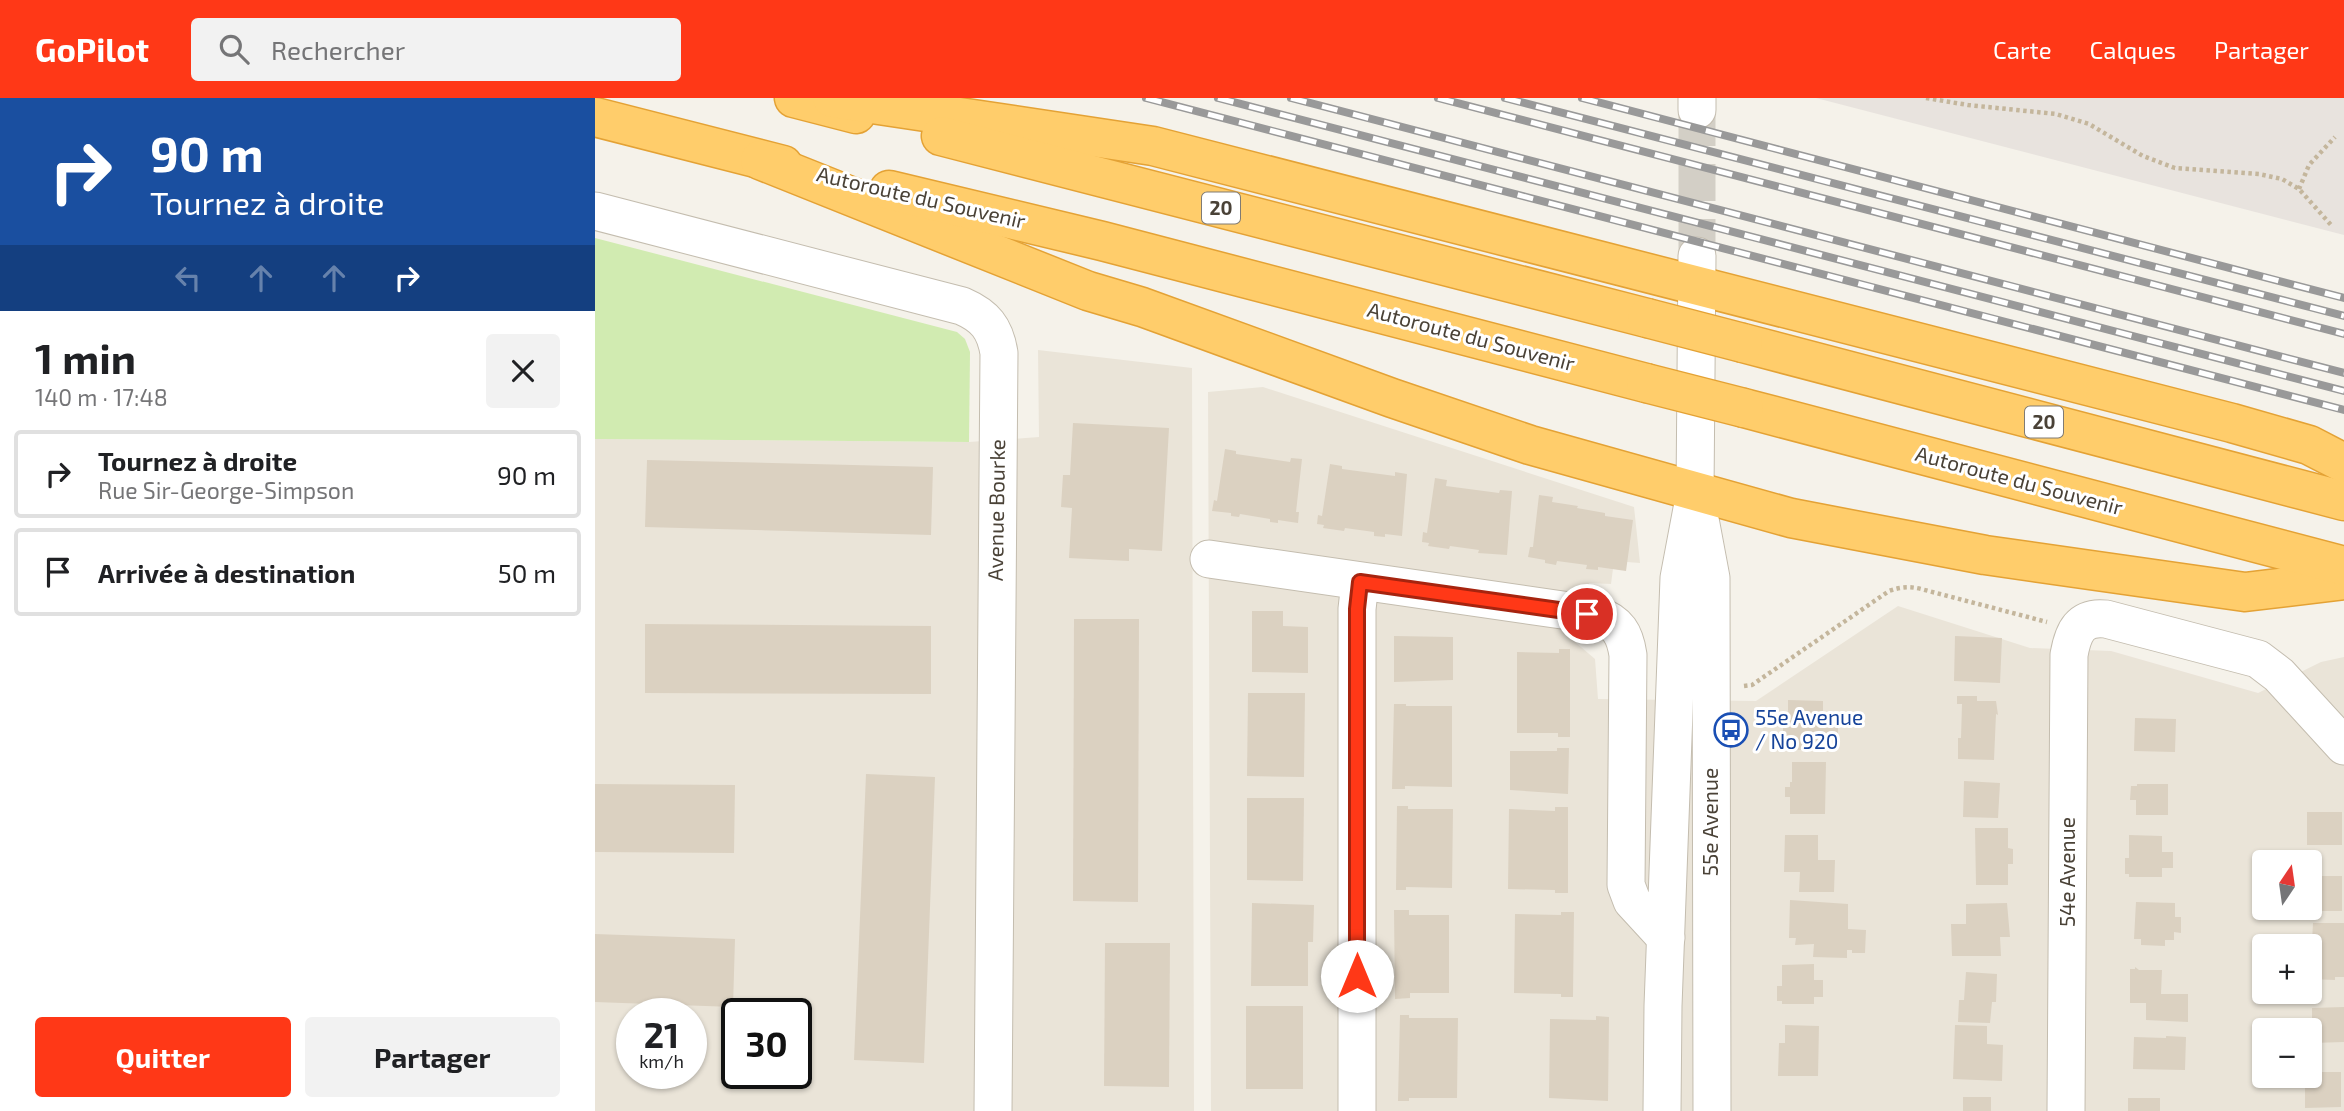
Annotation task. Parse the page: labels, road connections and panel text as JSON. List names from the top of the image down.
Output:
{
  "streets": {
    "highway": ["Autoroute du Souvenir", "20"],
    "street": ["Avenue Bourke", "55e Avenue", "54e Avenue"]
  },
  "places": {
    "bus stop": ["55e Avenue / No 920"]
  },
  "north": "top",
  "page": {
    "header": "GoPilot",
    "search": "Rechercher",
    "nav": ["Carte", "Calques", "Partager"],
    "turn": ["90 m", "Tournez à droite"],
    "heading": ["1 min", "140 m · 17:48"],
    "list": [
      {
        "name": "Tournez à droite",
        "note": "Rue Sir-George-Simpson",
        "value": "90 m"
      },
      {
        "name": "Arrivée à destination",
        "value": "50 m"
      }
    ],
    "map_buttons": ["+", "−"],
    "speed": "21 km/h",
    "limit": "30",
    "buttons": ["Quitter", "Partager"]
  }
}
